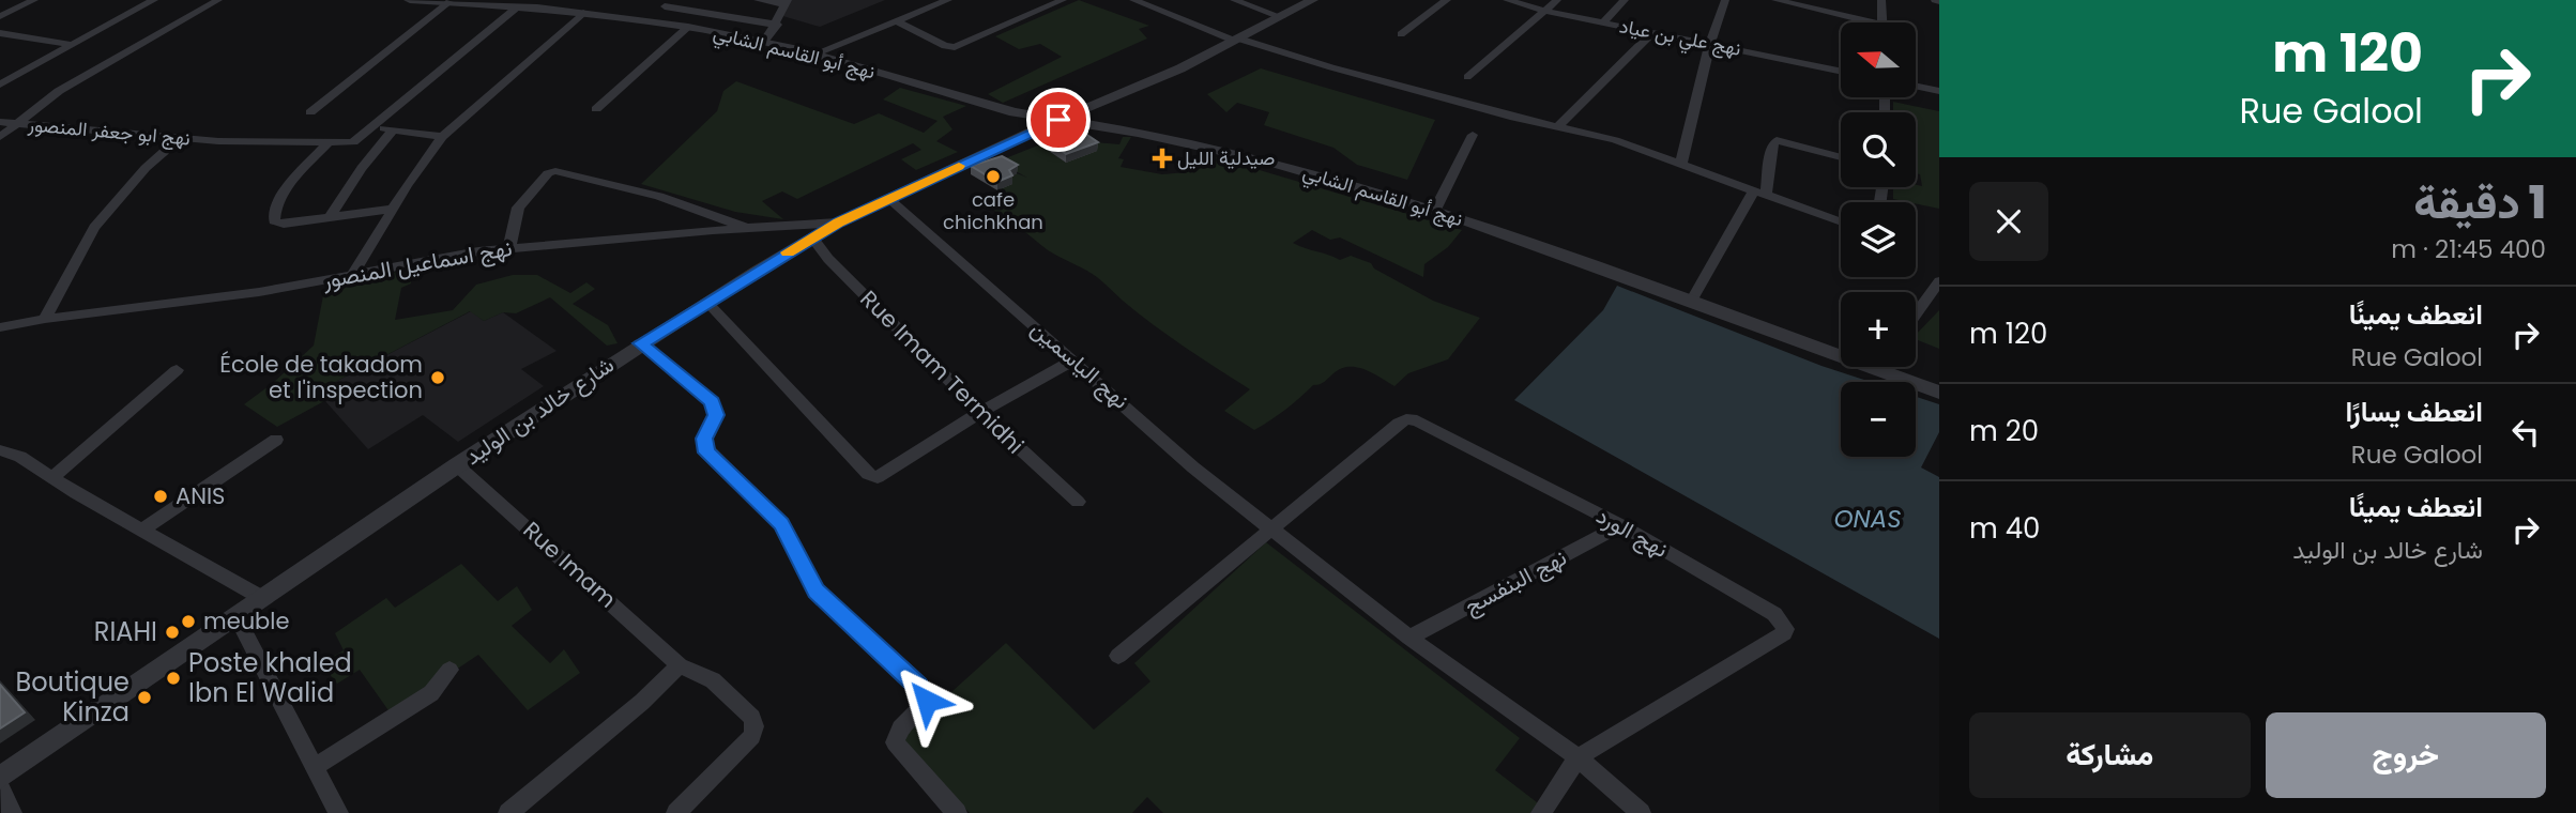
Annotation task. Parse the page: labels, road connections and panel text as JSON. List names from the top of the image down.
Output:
{
  "streets": {
    "street": [
      "نهج علي بن عياد",
      "نهج أبو القاسم الشابي",
      "نهج ابو جعفر المنصور",
      "نهج اسماعيل المنصور",
      "نهج الياسمين",
      "Rue Imam Termidhi",
      "شارع خالد بن الوليد",
      "نهج الورد",
      "Rue Imam",
      "نهج البنفسج"
    ]
  },
  "crossings": [
    ["نهج أبو القاسم الشابي", "نهج ابو جعفر المنصور"],
    ["نهج أبو القاسم الشابي", "شارع خالد بن الوليد"],
    ["نهج اسماعيل المنصور", "شارع خالد بن الوليد"],
    ["نهج الياسمين", "شارع خالد بن الوليد"],
    ["نهج الياسمين", "نهج الورد"],
    ["نهج الياسمين", "نهج البنفسج"],
    ["Rue Imam Termidhi", "شارع خالد بن الوليد"],
    ["شارع خالد بن الوليد", "Rue Imam"],
    ["نهج الورد", "نهج البنفسج"]
  ],
  "water": ["ONAS"],
  "places": {
    "health": ["صيدلية الليل"],
    "other": [
      "cafe chichkhan",
      "École de takadom et l'inspection",
      "ANIS",
      "meuble",
      "RIAHI",
      "Poste khaled Ibn El Walid",
      "Boutique Kinza"
    ]
  },
  "north": "left",
  "page": {
    "turn": ["120 m", "Rue Galool"],
    "map_buttons": ["+", "−"],
    "heading": ["1 دقيقة", "400 m · 21:45"],
    "list": [
      {
        "name": "انعطف يمينًا",
        "note": "Rue Galool",
        "value": "120 m"
      },
      {
        "name": "انعطف يسارًا",
        "note": "Rue Galool",
        "value": "20 m"
      },
      {
        "name": "انعطف يمينًا",
        "note": "شارع خالد بن الوليد",
        "value": "40 m"
      }
    ],
    "buttons": ["خروج", "مشاركة"]
  }
}
